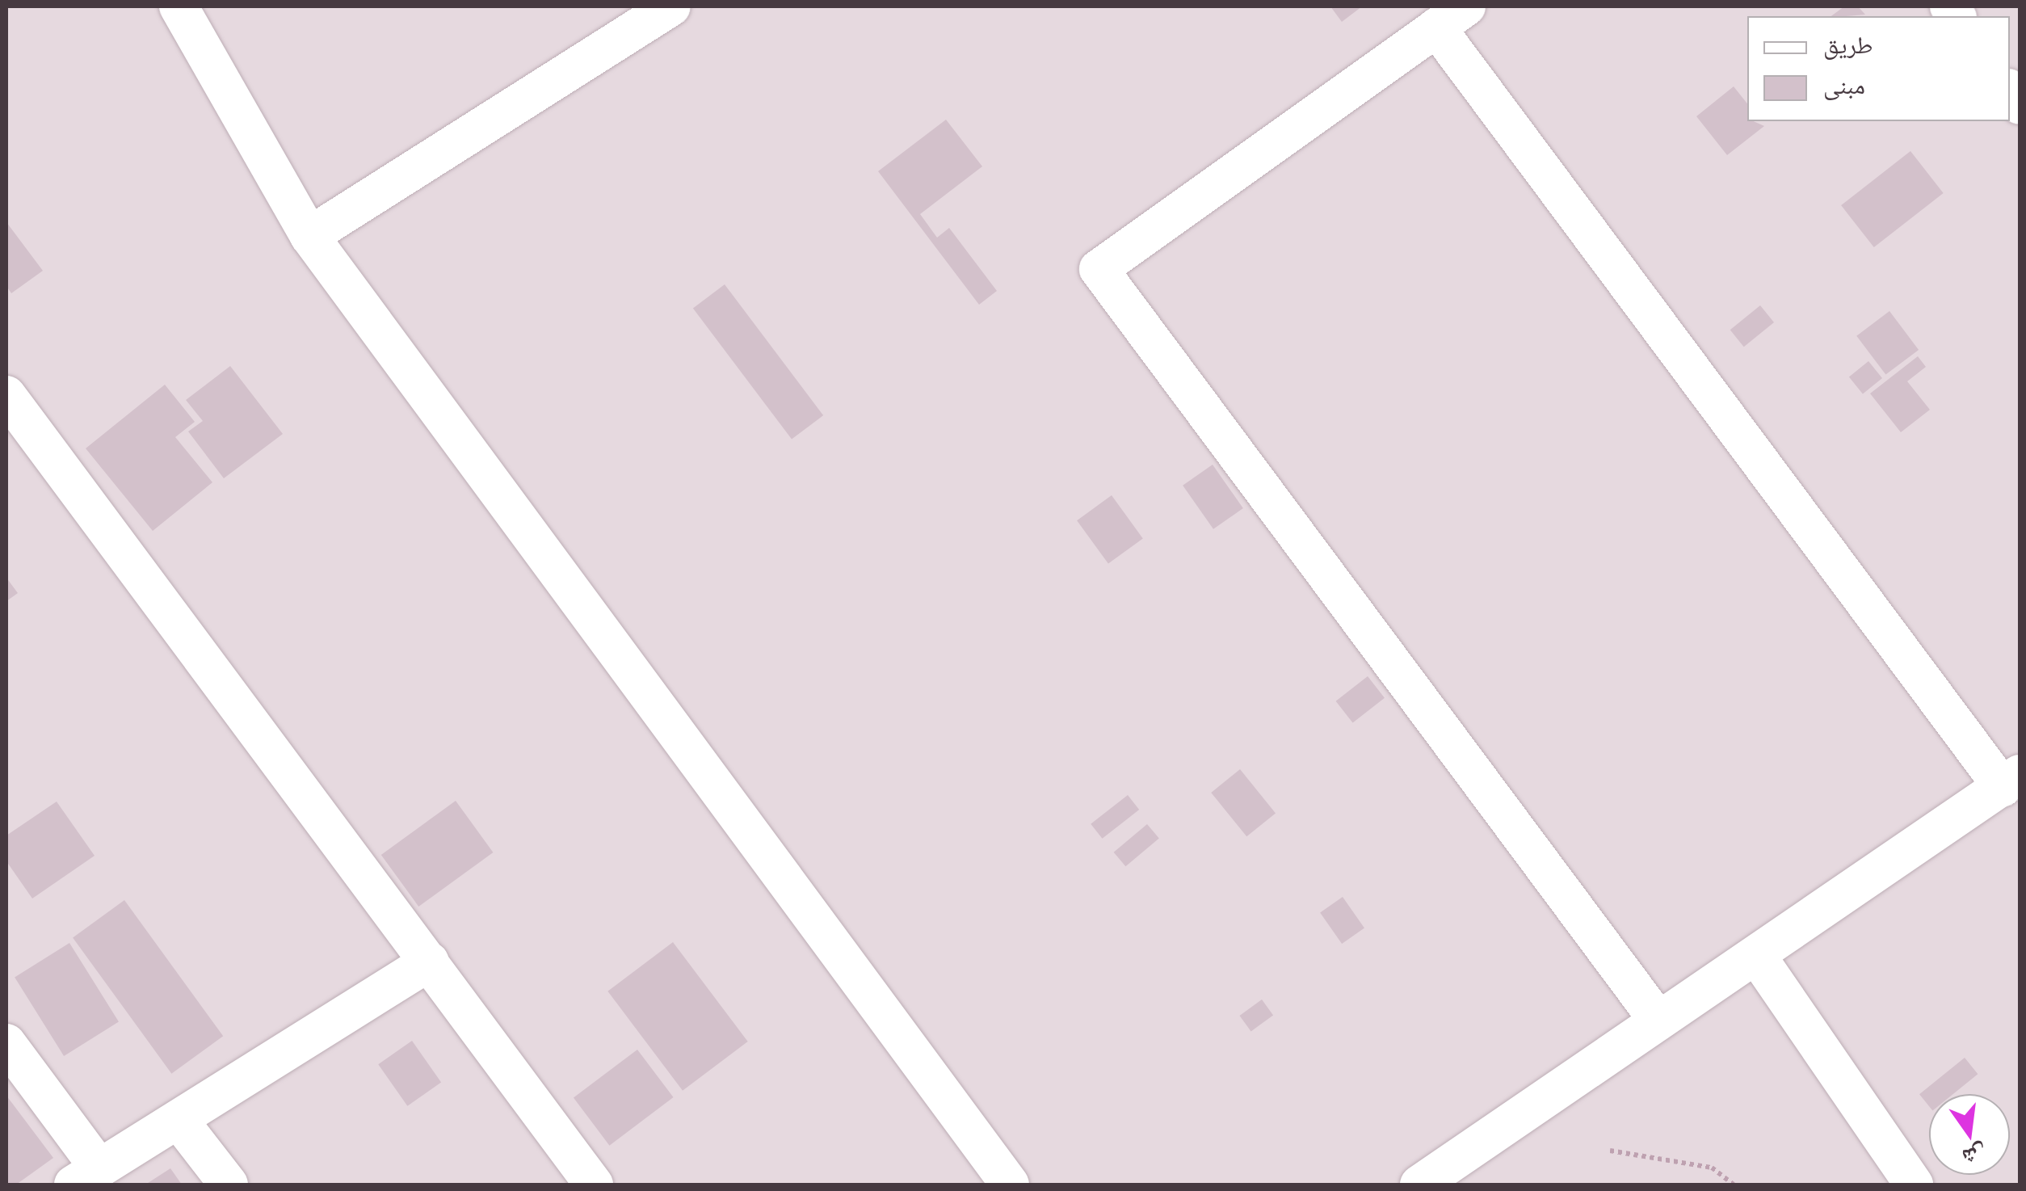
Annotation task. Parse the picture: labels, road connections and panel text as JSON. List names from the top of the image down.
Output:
{
  "legend": ["طريق", "مبنى"],
  "north": "bottom"
}
